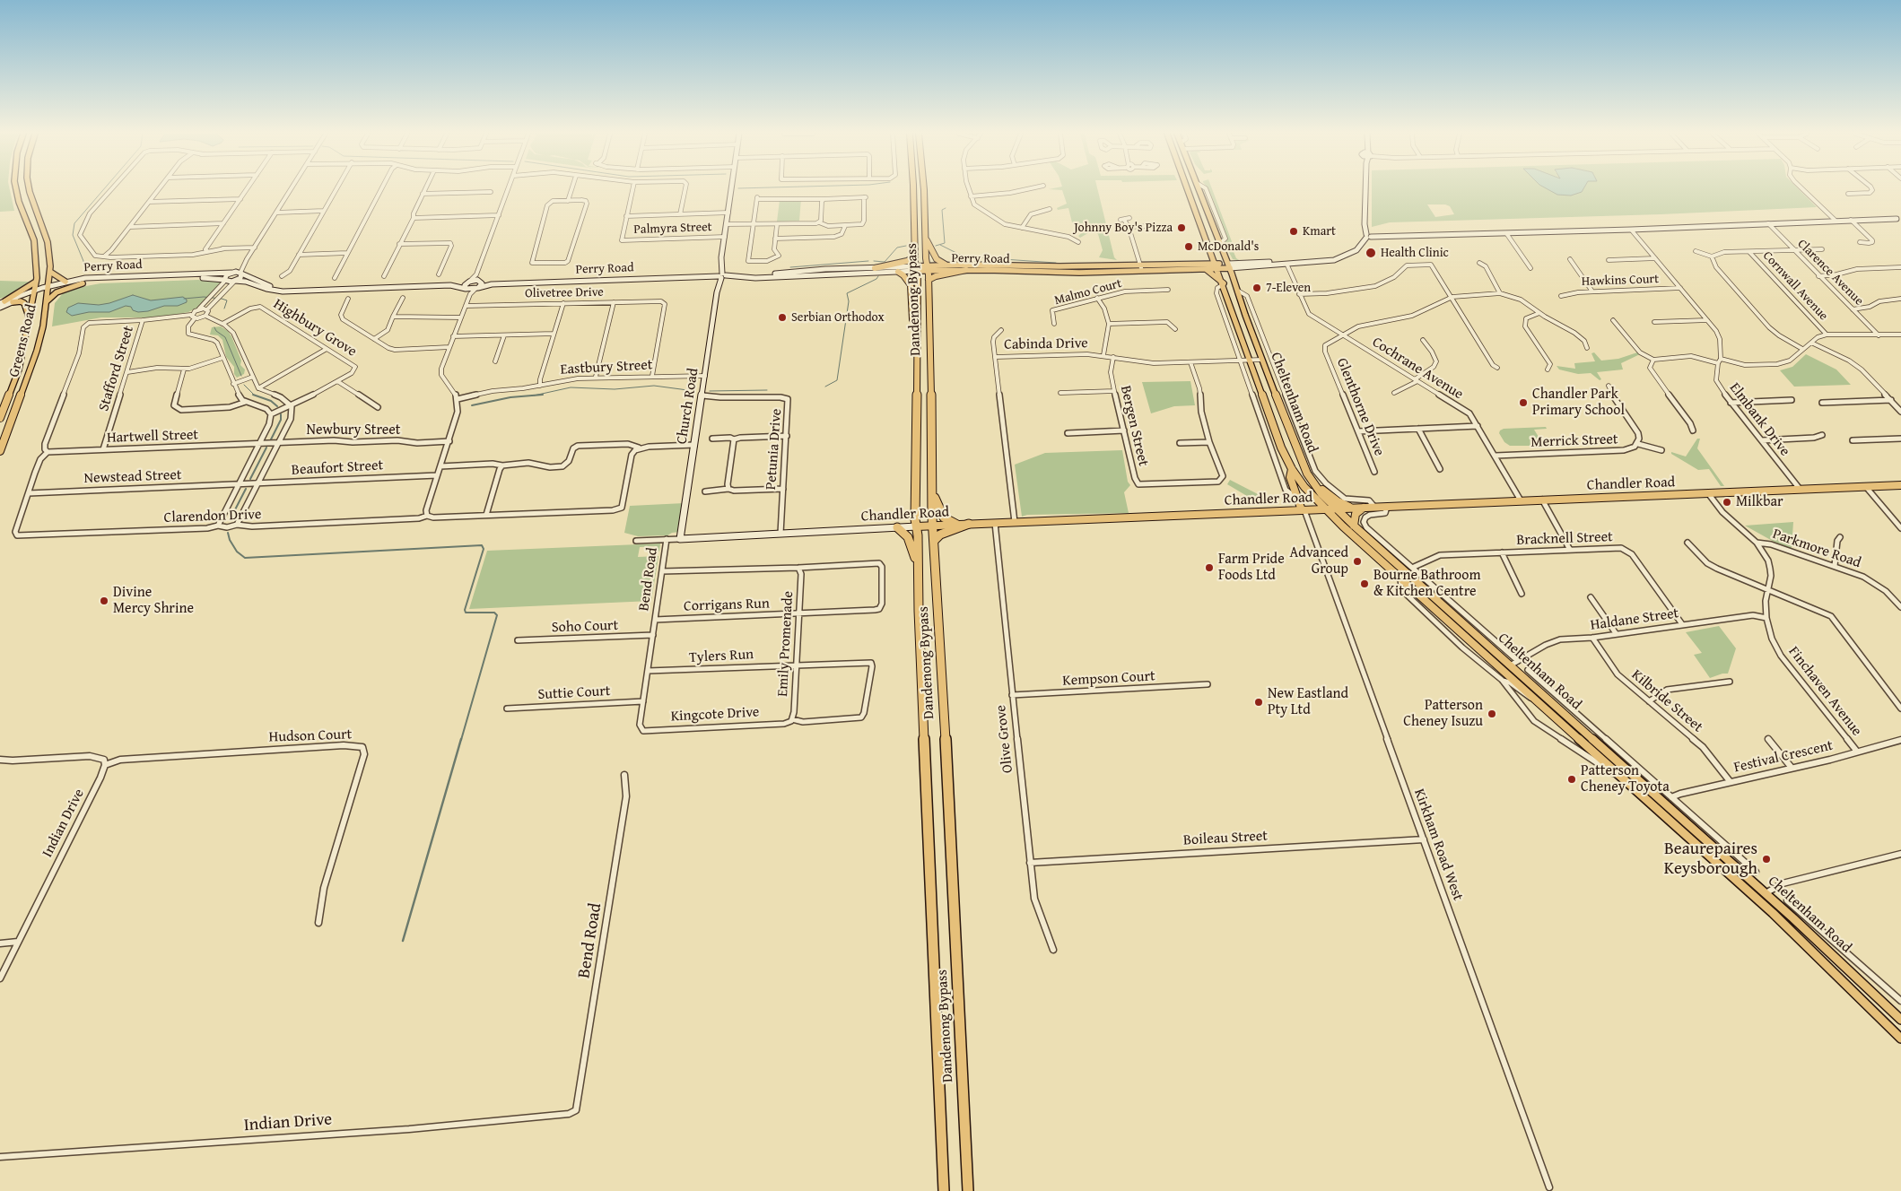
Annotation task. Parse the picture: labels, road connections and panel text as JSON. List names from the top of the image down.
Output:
{
  "streets": {
    "highway": ["Dandenong Bypass"],
    "main road": [
      "Perry Road",
      "Greens Road",
      "Cheltenham Road",
      "Church Road",
      "Chandler Road"
    ],
    "street": [
      "Palmyra Street",
      "Clarence Avenue",
      "Hawkins Court",
      "Cornwall Avenue",
      "Malmo Court",
      "Olivetree Drive",
      "Highbury Grove",
      "Cabinda Drive",
      "Eastbury Street",
      "Stafford Street",
      "Cochrane Avenue",
      "Glenthorne Drive",
      "Elmbank Drive",
      "Bergen Street",
      "Newbury Street",
      "Hartwell Street",
      "Merrick Street",
      "Petunia Drive",
      "Beaufort Street",
      "Newstead Street",
      "Clarendon Drive",
      "Bracknell Street",
      "Parkmore Road",
      "Bend Road",
      "Corrigans Run",
      "Haldane Street",
      "Soho Court",
      "Emily Promenade",
      "Tylers Run",
      "Kempson Court",
      "Finchaven Avenue",
      "Suttie Court",
      "Kilbride Street",
      "Kingcote Drive",
      "Hudson Court",
      "Olive Grove",
      "Festival Crescent",
      "Indian Drive",
      "Boileau Street",
      "Kirkham Road West"
    ]
  },
  "crossings": [
    ["Palmyra Street", "Church Road"],
    ["Perry Road", "Dandenong Bypass"],
    ["Perry Road", "Greens Road"],
    ["Perry Road", "Cheltenham Road"],
    ["Perry Road", "Church Road"],
    ["Hawkins Court", "Elmbank Drive"],
    ["Olivetree Drive", "Eastbury Street"],
    ["Dandenong Bypass", "Chandler Road"],
    ["Cabinda Drive", "Cheltenham Road"],
    ["Cabinda Drive", "Bergen Street"],
    ["Cabinda Drive", "Chandler Road"],
    ["Eastbury Street", "Church Road"],
    ["Stafford Street", "Hartwell Street"],
    ["Stafford Street", "Clarendon Drive"],
    ["Cochrane Avenue", "Glenthorne Drive"],
    ["Cochrane Avenue", "Merrick Street"],
    ["Cochrane Avenue", "Chandler Road"],
    ["Cheltenham Road", "Chandler Road"],
    ["Cheltenham Road", "Bracknell Street"],
    ["Cheltenham Road", "Haldane Street"],
    ["Cheltenham Road", "Festival Crescent"],
    ["Church Road", "Petunia Drive"],
    ["Church Road", "Chandler Road"],
    ["Elmbank Drive", "Chandler Road"],
    ["Newbury Street", "Hartwell Street"],
    ["Hartwell Street", "Clarendon Drive"],
    ["Petunia Drive", "Chandler Road"],
    ["Beaufort Street", "Newstead Street"],
    ["Newstead Street", "Clarendon Drive"],
    ["Chandler Road", "Parkmore Road"],
    ["Chandler Road", "Bend Road"],
    ["Chandler Road", "Olive Grove"],
    ["Chandler Road", "Kirkham Road West"],
    ["Bracknell Street", "Haldane Street"],
    ["Parkmore Road", "Finchaven Avenue"],
    ["Bend Road", "Corrigans Run"],
    ["Bend Road", "Soho Court"],
    ["Bend Road", "Tylers Run"],
    ["Bend Road", "Suttie Court"],
    ["Bend Road", "Kingcote Drive"],
    ["Bend Road", "Indian Drive"],
    ["Corrigans Run", "Emily Promenade"],
    ["Haldane Street", "Finchaven Avenue"],
    ["Haldane Street", "Kilbride Street"],
    ["Emily Promenade", "Tylers Run"],
    ["Emily Promenade", "Kingcote Drive"],
    ["Tylers Run", "Kingcote Drive"],
    ["Kempson Court", "Olive Grove"],
    ["Finchaven Avenue", "Festival Crescent"],
    ["Kilbride Street", "Festival Crescent"],
    ["Hudson Court", "Indian Drive"],
    ["Olive Grove", "Boileau Street"],
    ["Boileau Street", "Kirkham Road West"]
  ],
  "places": [
    "Johnny Boy's Pizza",
    "Kmart",
    "McDonald's",
    "Health Clinic",
    "7-Eleven",
    "Serbian Orthodox",
    "Chandler Park Primary School",
    "Milkbar",
    "Advanced Group",
    "Farm Pride Foods Ltd",
    "Bourne Bathroom & Kitchen Centre",
    "Divine Mercy Shrine",
    "New Eastland Pty Ltd",
    "Patterson Cheney Isuzu",
    "Patterson Cheney Toyota",
    "Beaurepaires Keysborough"
  ]
}
